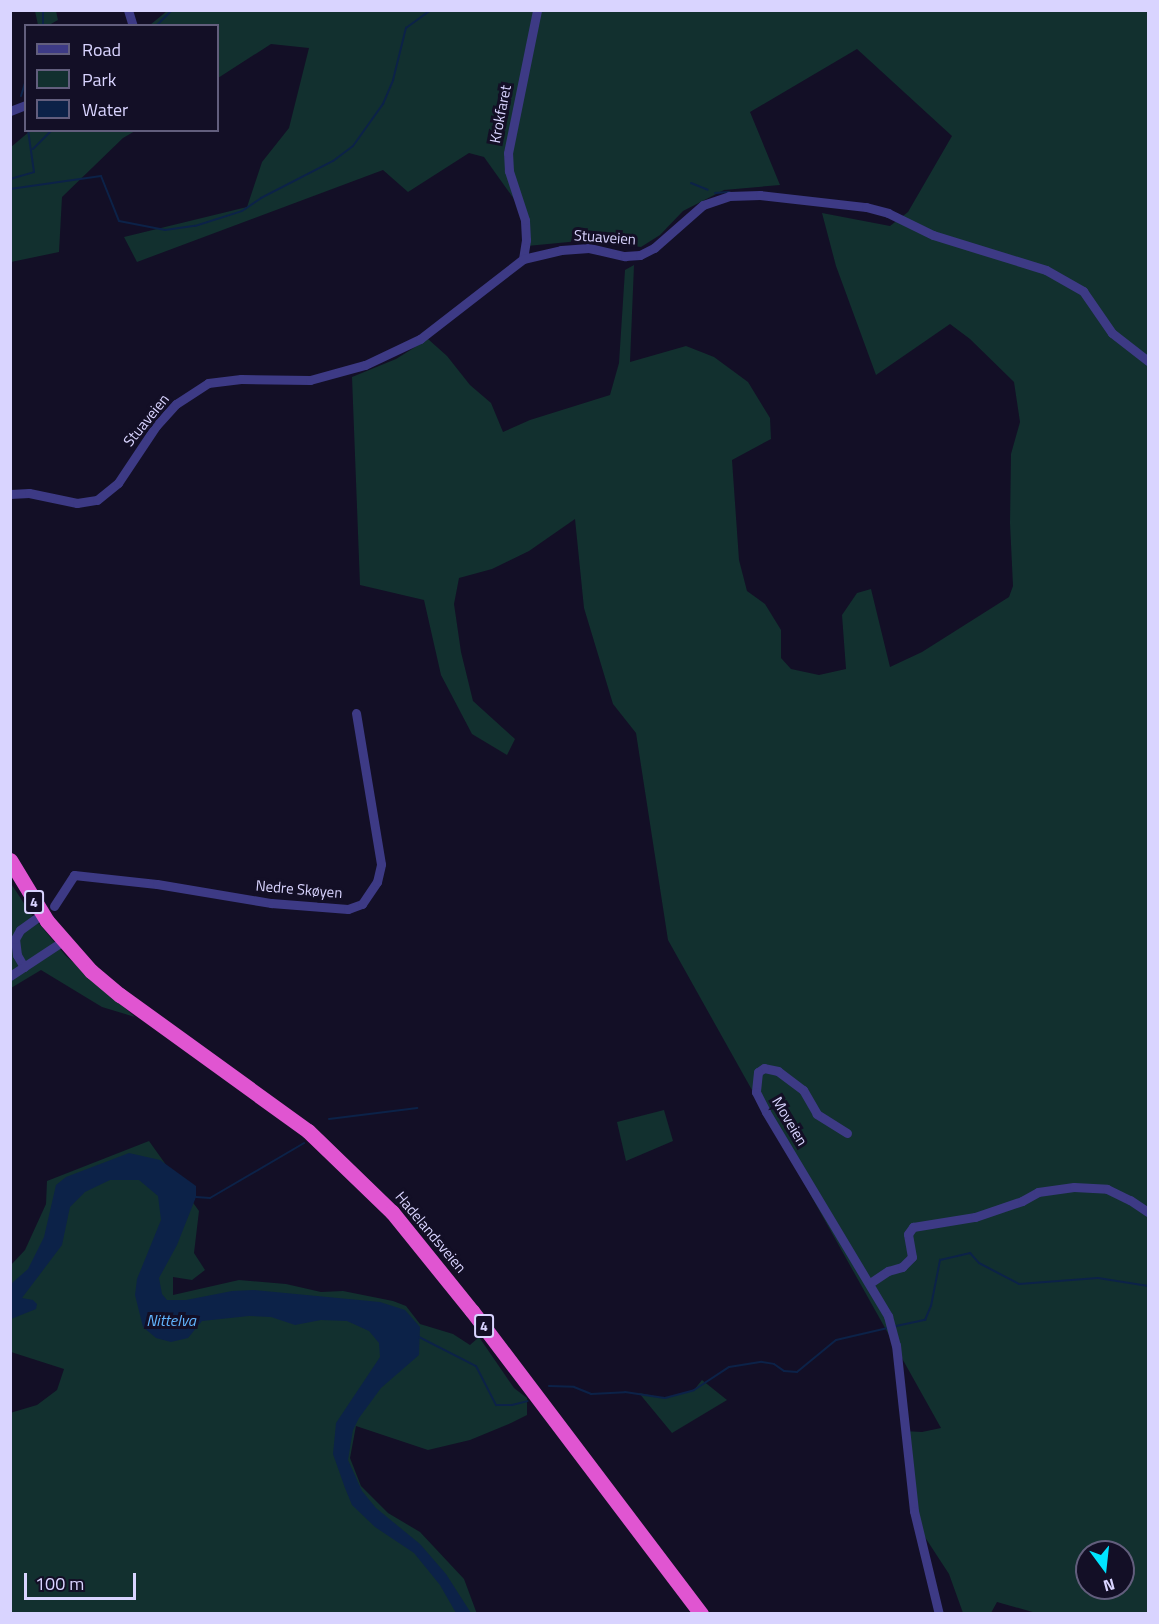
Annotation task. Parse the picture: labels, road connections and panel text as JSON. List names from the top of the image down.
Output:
{
  "streets": {
    "highway": ["4", "Hadelandsveien"],
    "street": [
      "Krokfaret",
      "Stuaveien",
      "Nedre Skøyen",
      "Moveien"
    ]
  },
  "crossings": [
    ["Krokfaret", "Stuaveien"],
    ["4", "Hadelandsveien"]
  ],
  "water": ["Nittelva"],
  "legend": ["Road", "Park", "Water"],
  "scale_bar": "100 m",
  "north": "bottom"
}
